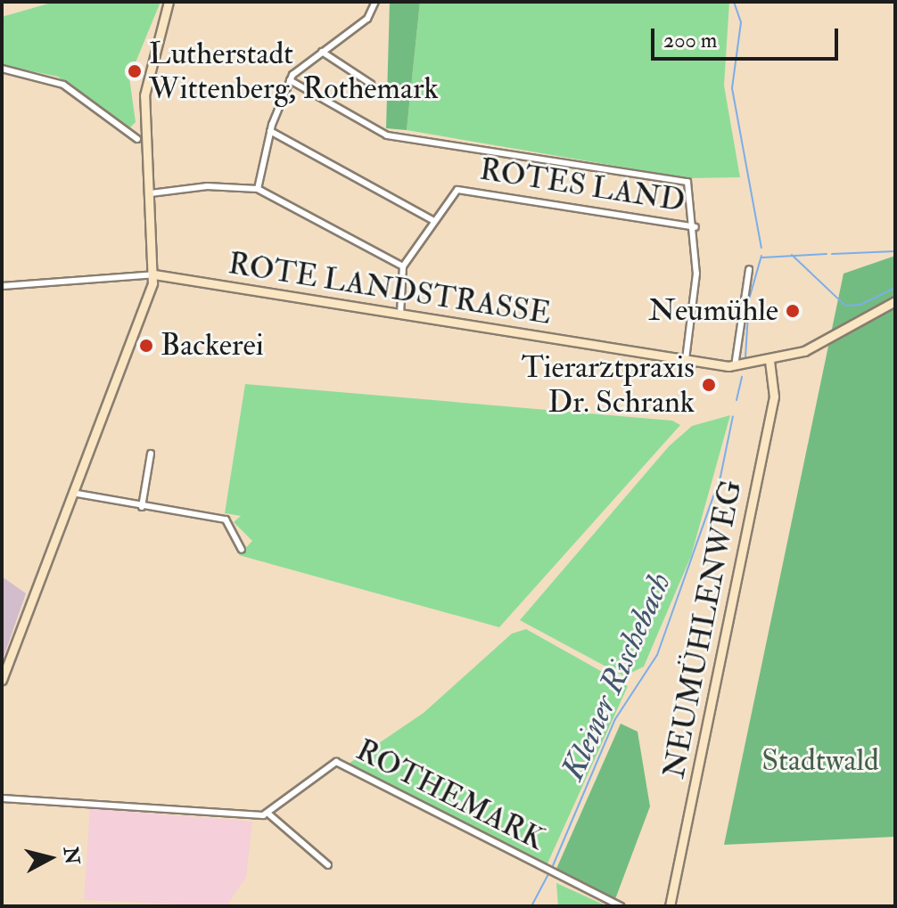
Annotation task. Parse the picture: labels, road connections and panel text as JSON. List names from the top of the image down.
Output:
{
  "streets": {
    "street": [
      "ROTES LAND",
      "ROTE LANDSTRASSE",
      "NEUMÜHLENWEG",
      "ROTHEMARK"
    ]
  },
  "crossings": [
    ["ROTES LAND", "ROTE LANDSTRASSE"],
    ["ROTE LANDSTRASSE", "NEUMÜHLENWEG"]
  ],
  "water": ["Kleiner Rischebach"],
  "parks": ["Stadtwald"],
  "places": [
    "Lutherstadt Wittenberg, Rothemark",
    "Neumühle",
    "Backerei",
    "Tierarztpraxis Dr. Schrank"
  ],
  "scale_bar": "200 m",
  "north": "right"
}
